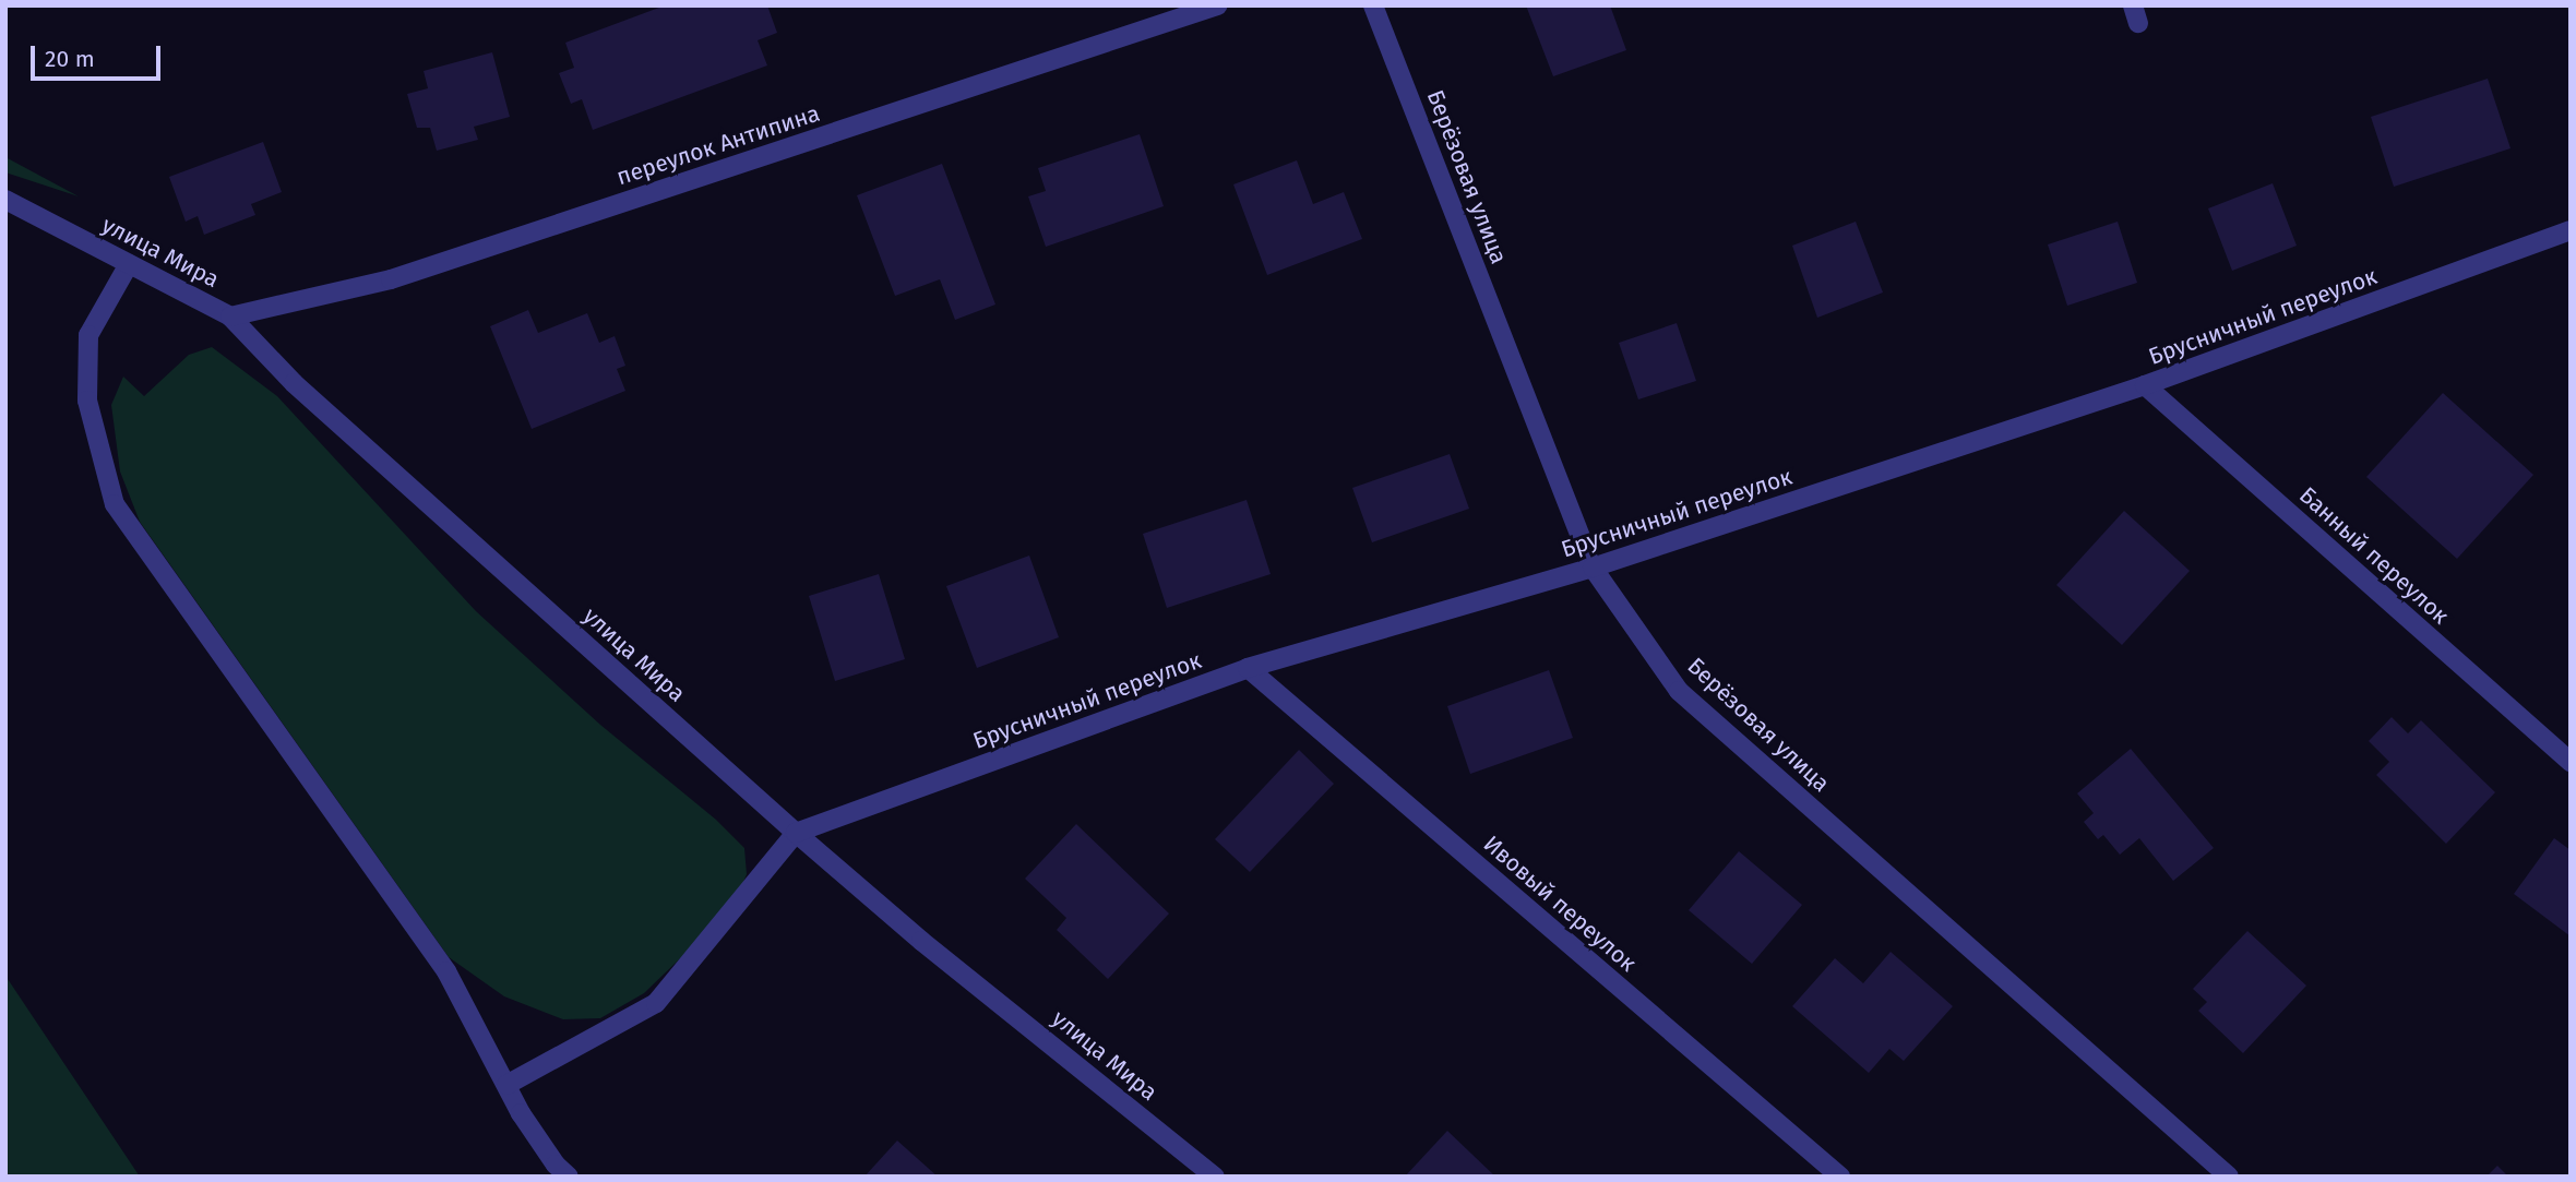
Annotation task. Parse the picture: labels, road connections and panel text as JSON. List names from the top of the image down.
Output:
{
  "streets": {
    "street": [
      "переулок Антипина",
      "Берёзовая улица",
      "улица Мира",
      "Брусничный переулок",
      "Банный переулок",
      "Ивовый переулок"
    ]
  },
  "crossings": [
    ["переулок Антипина", "улица Мира"],
    ["Берёзовая улица", "Брусничный переулок"],
    ["улица Мира", "Брусничный переулок"],
    ["Брусничный переулок", "Банный переулок"],
    ["Брусничный переулок", "Ивовый переулок"]
  ],
  "scale_bar": "20 m"
}
